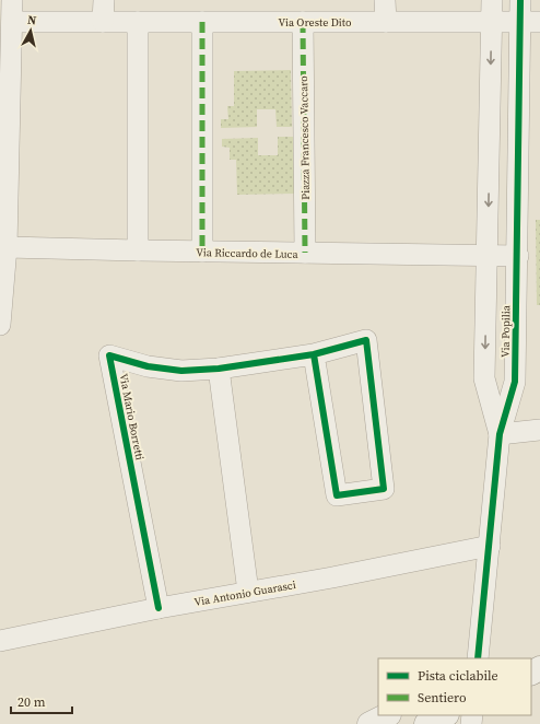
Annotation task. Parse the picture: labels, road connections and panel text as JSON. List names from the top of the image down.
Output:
{
  "streets": {
    "street": [
      "Via Oreste Dito",
      "Piazza Francesco Vaccaro",
      "Via Riccardo de Luca",
      "Via Popilia",
      "Via Mario Borretti",
      "Via Antonio Guarasci"
    ]
  },
  "crossings": [
    ["Via Oreste Dito", "Piazza Francesco Vaccaro"],
    ["Via Oreste Dito", "Via Popilia"],
    ["Piazza Francesco Vaccaro", "Via Riccardo de Luca"],
    ["Via Riccardo de Luca", "Via Popilia"],
    ["Via Popilia", "Via Antonio Guarasci"],
    ["Via Mario Borretti", "Via Antonio Guarasci"]
  ],
  "legend": ["Pista ciclabile", "Sentiero"],
  "scale_bar": "20 m",
  "north": "top"
}
